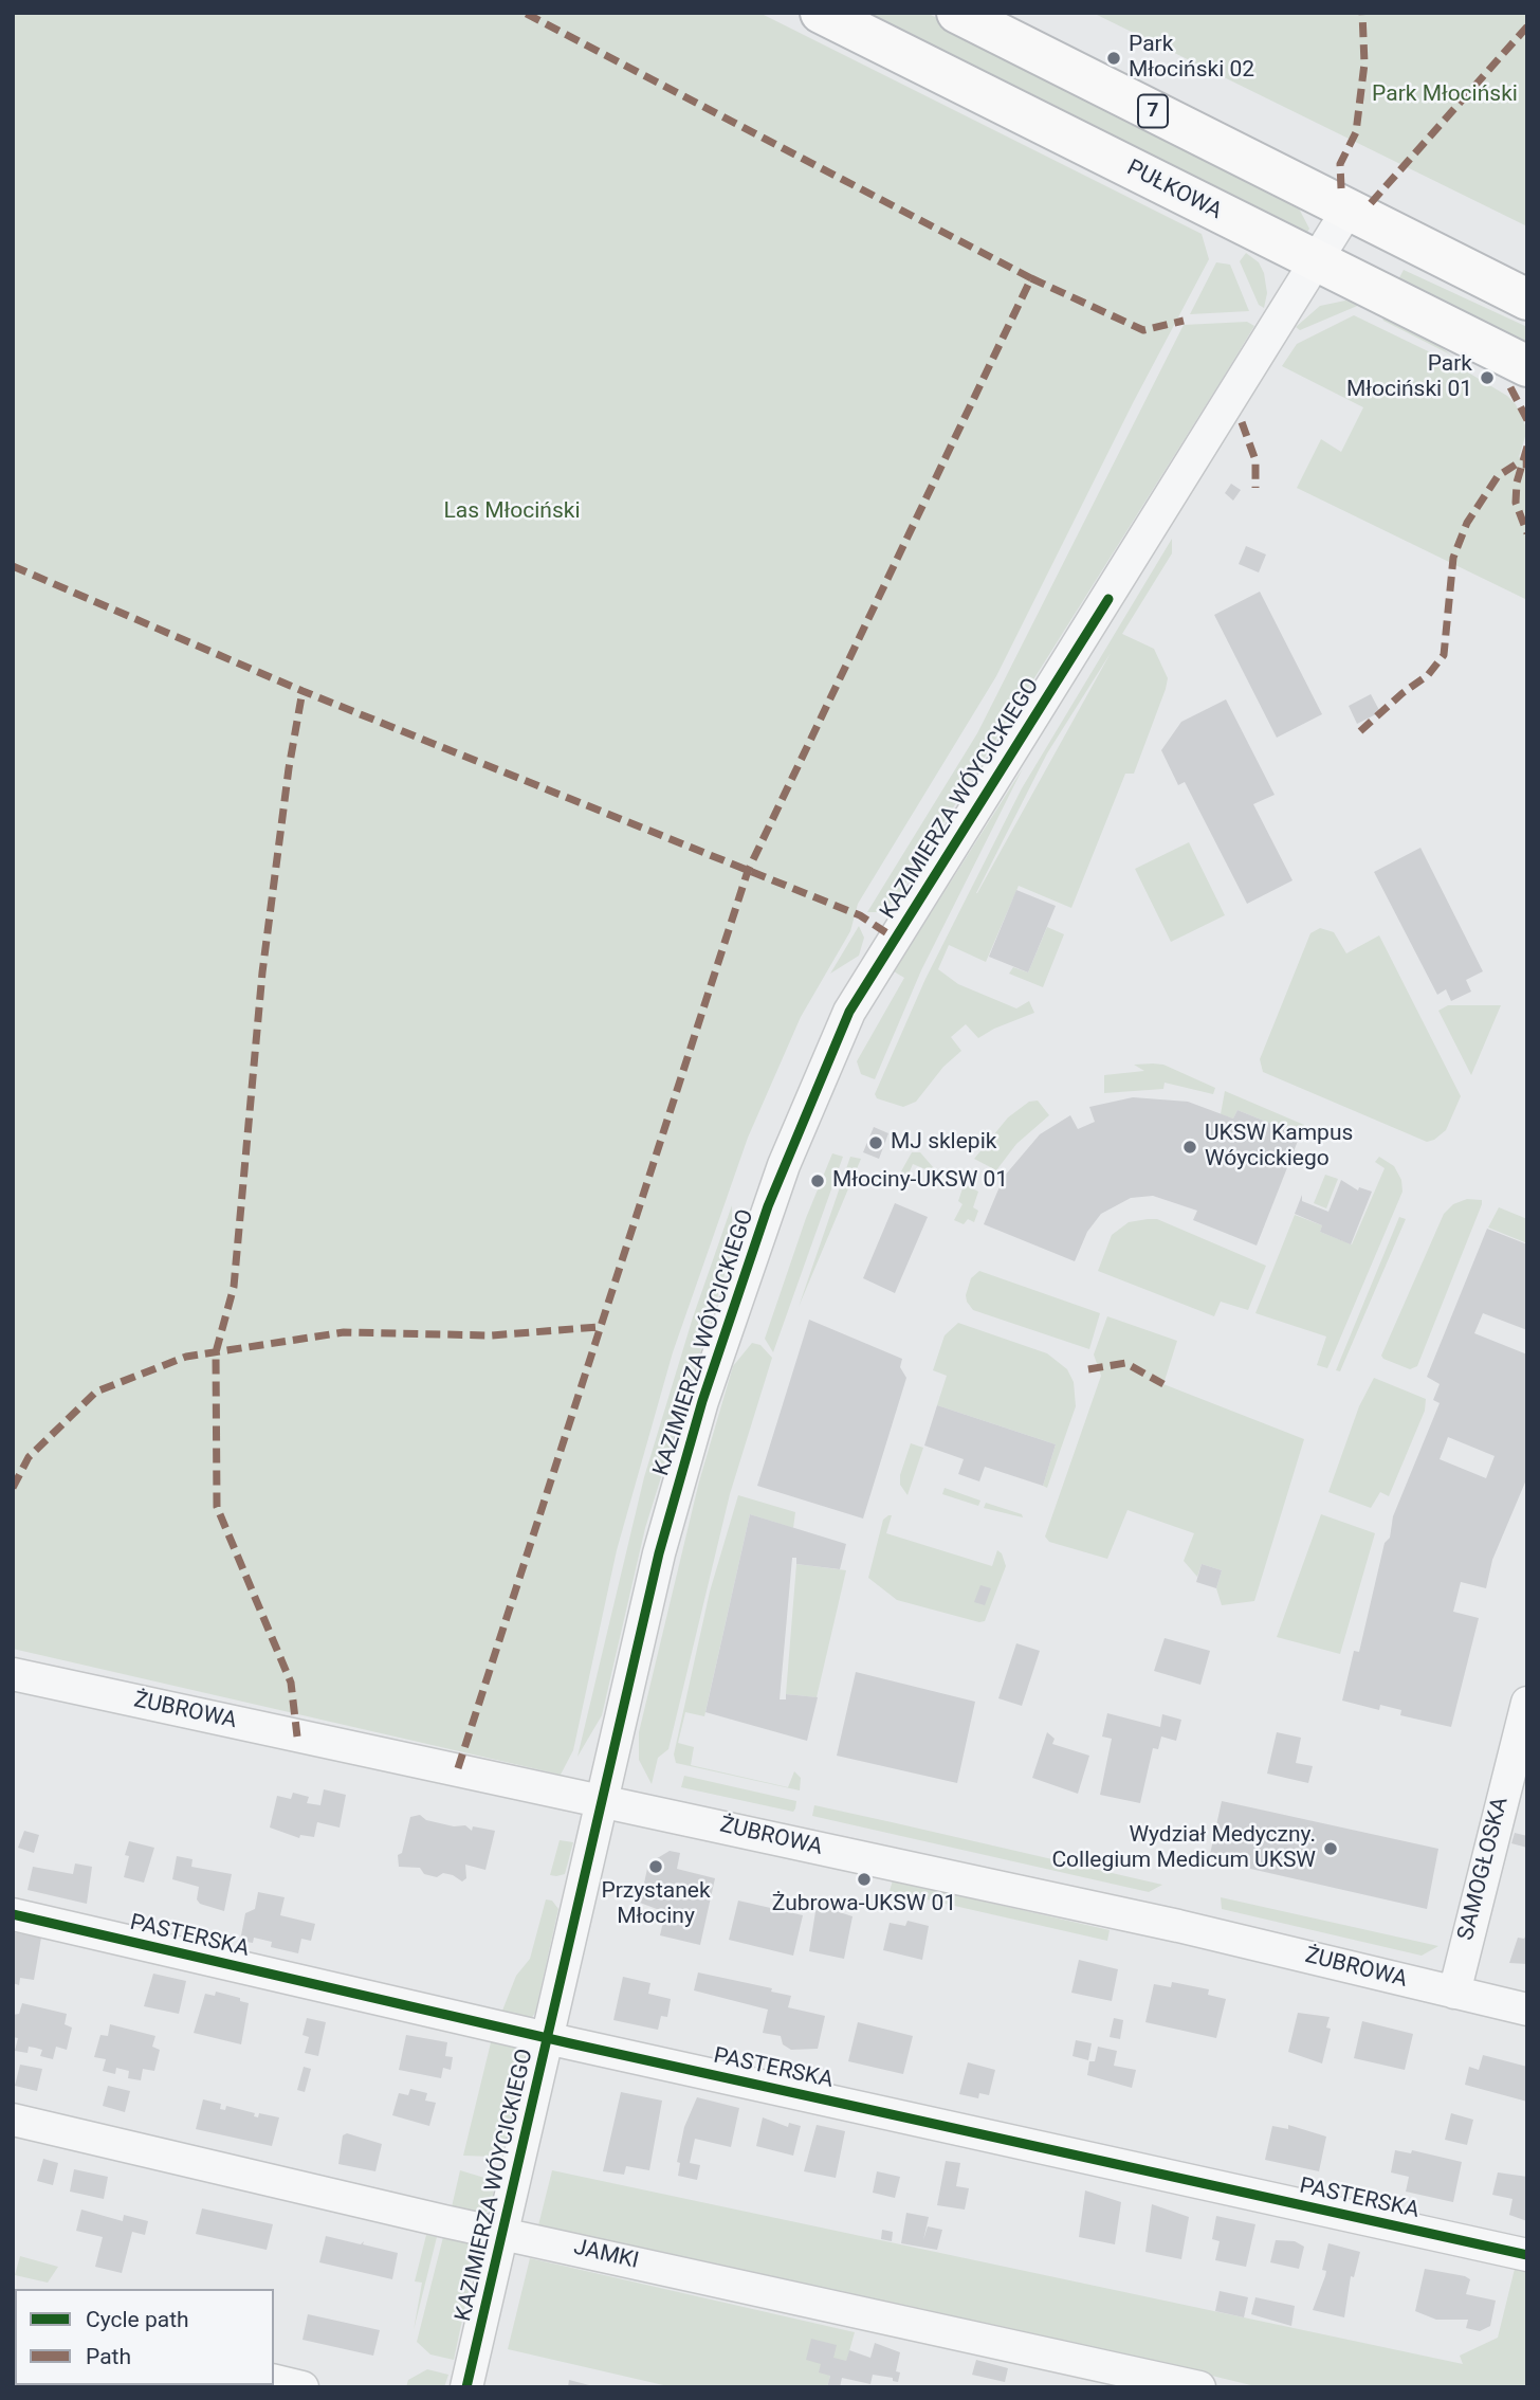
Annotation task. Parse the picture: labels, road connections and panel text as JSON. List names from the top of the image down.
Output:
{
  "streets": {
    "highway": ["7", "PUŁKOWA"],
    "street": [
      "KAZIMIERZA WÓYCICKIEGO",
      "ŻUBROWA",
      "SAMOGŁOSKA",
      "PASTERSKA",
      "JAMKI"
    ]
  },
  "crossings": [
    ["7", "KAZIMIERZA WÓYCICKIEGO"],
    ["PUŁKOWA", "KAZIMIERZA WÓYCICKIEGO"],
    ["KAZIMIERZA WÓYCICKIEGO", "ŻUBROWA"],
    ["KAZIMIERZA WÓYCICKIEGO", "PASTERSKA"],
    ["KAZIMIERZA WÓYCICKIEGO", "JAMKI"],
    ["ŻUBROWA", "SAMOGŁOSKA"]
  ],
  "parks": ["Park Młociński", "Las Młociński"],
  "places": [
    "Park Młociński 02",
    "Park Młociński 01",
    "MJ sklepik",
    "UKSW Kampus Wóycickiego",
    "Młociny-UKSW 01",
    "Wydział Medyczny. Collegium Medicum UKSW",
    "Przystanek Młociny",
    "Żubrowa-UKSW 01"
  ],
  "legend": ["Cycle path", "Path"]
}
